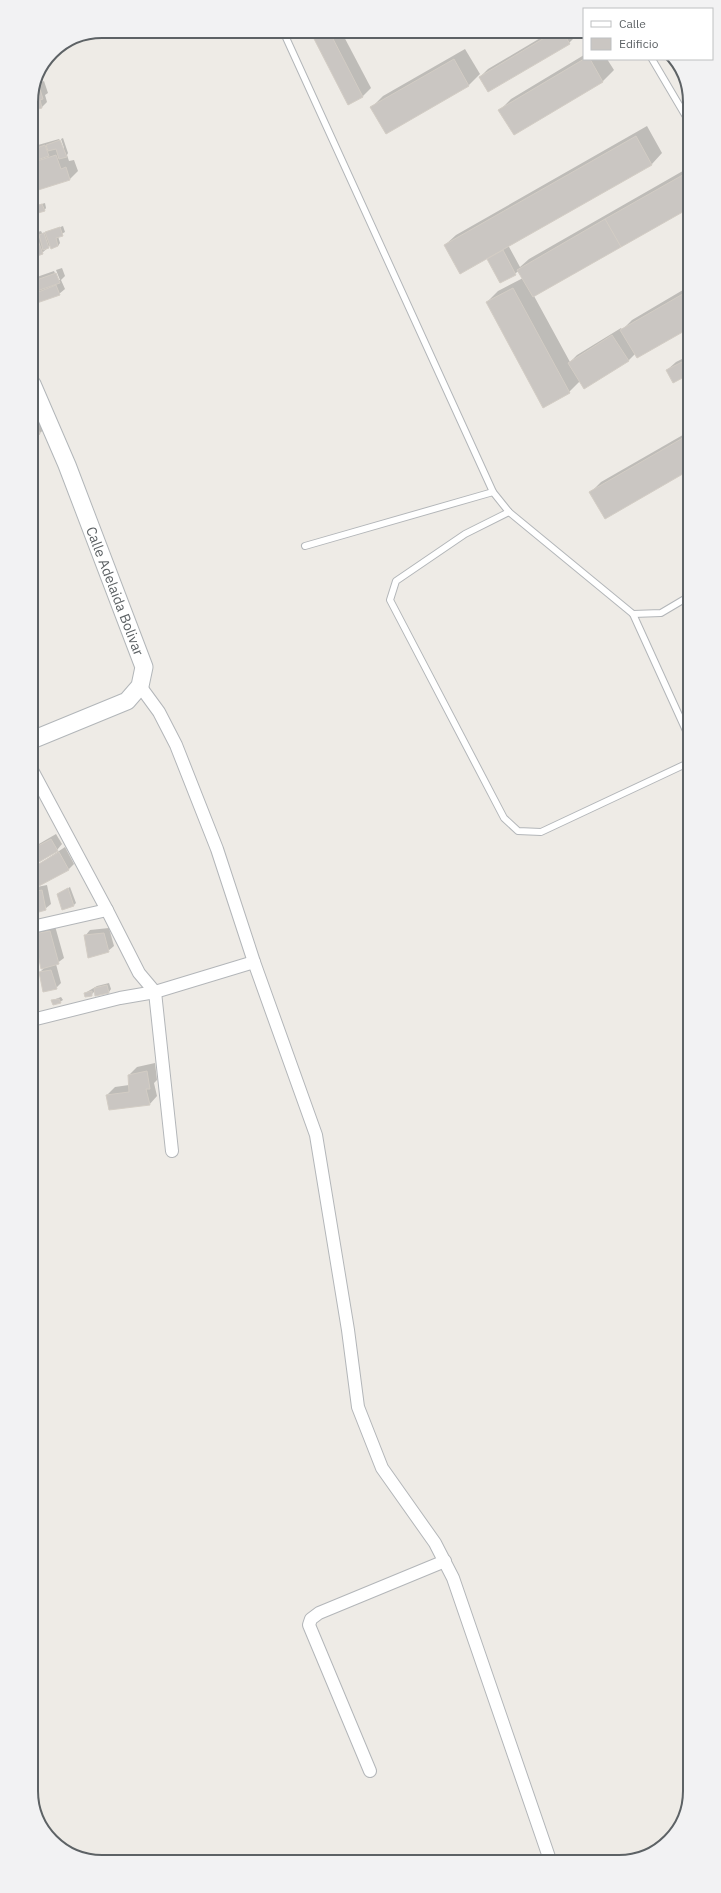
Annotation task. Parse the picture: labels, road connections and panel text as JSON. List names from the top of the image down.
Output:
{
  "streets": {
    "main road": ["Calle Adelaida Bolivar"]
  },
  "legend": ["Calle", "Edificio"]
}
